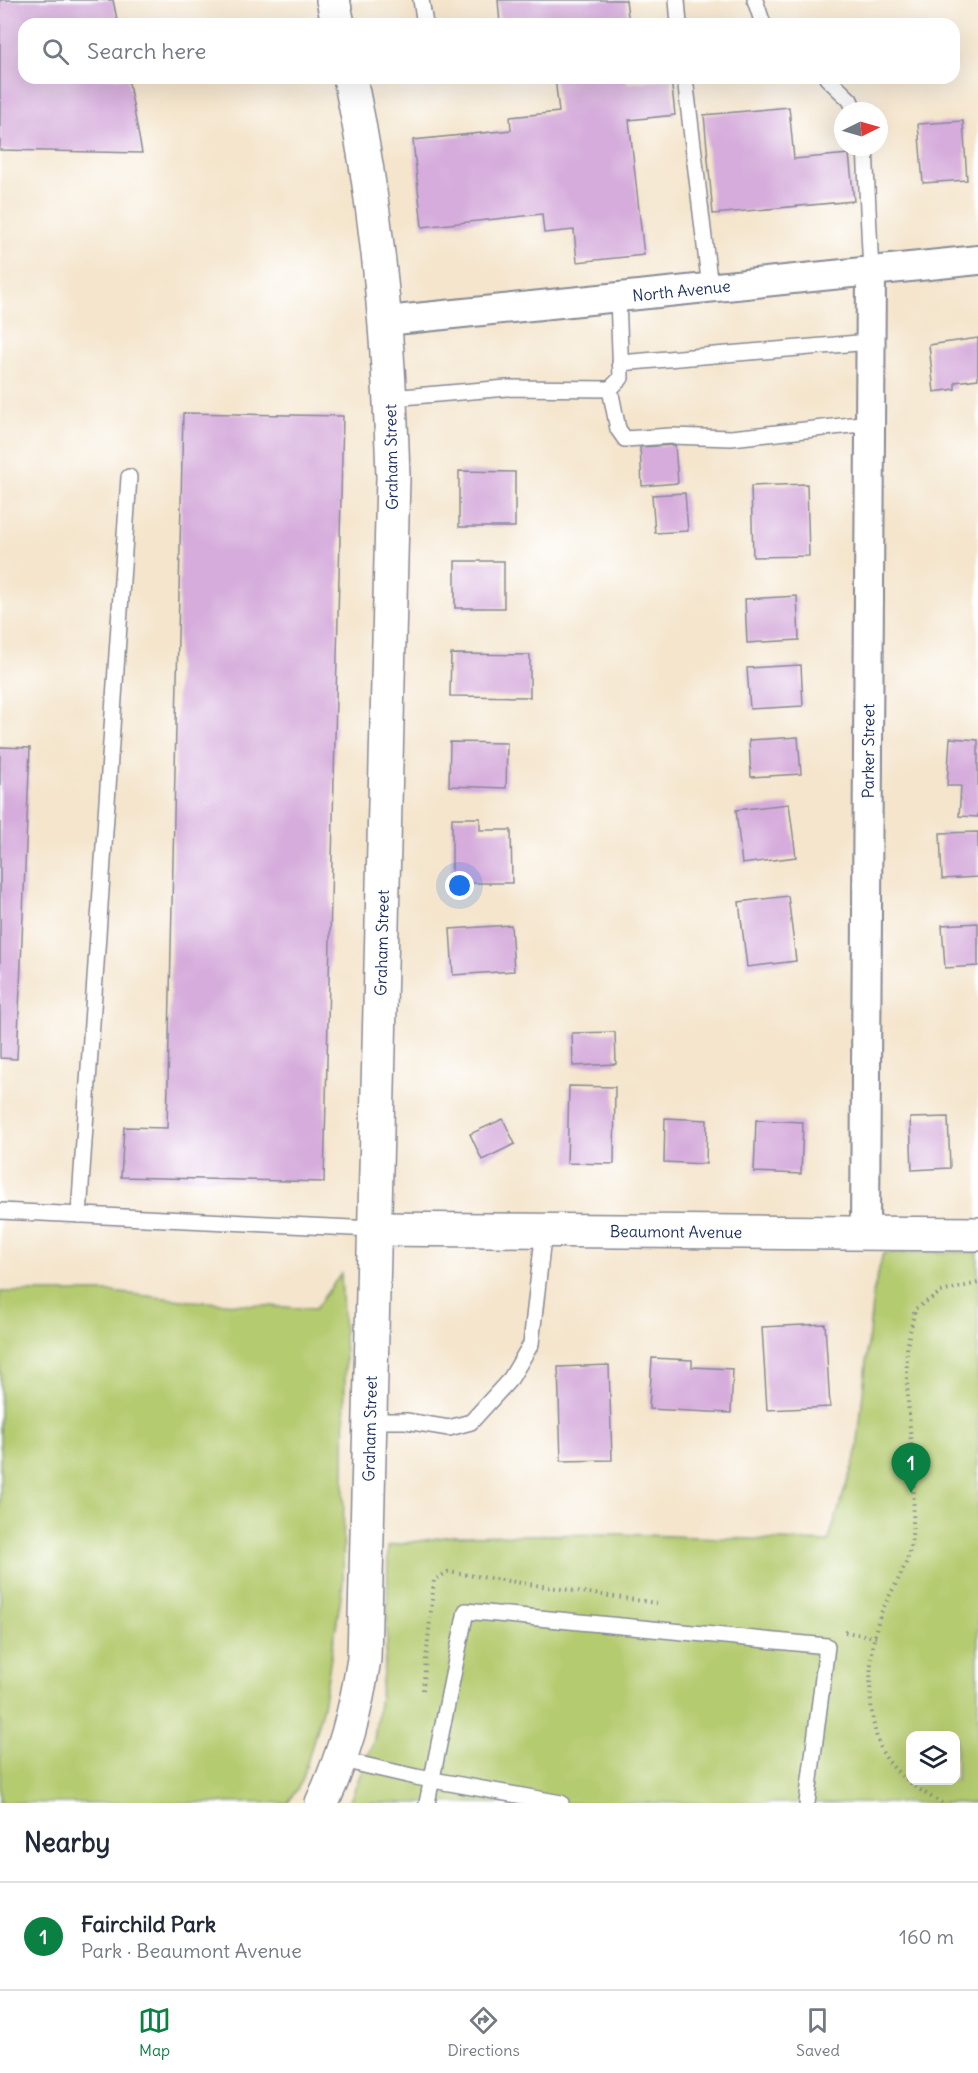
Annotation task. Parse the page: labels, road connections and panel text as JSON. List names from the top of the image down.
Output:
{
  "streets": {
    "street": [
      "North Avenue",
      "Graham Street",
      "Parker Street",
      "Beaumont Avenue"
    ]
  },
  "crossings": [
    ["North Avenue", "Graham Street"],
    ["North Avenue", "Parker Street"],
    ["Graham Street", "Beaumont Avenue"],
    ["Parker Street", "Beaumont Avenue"]
  ],
  "north": "right",
  "page": {
    "search": "Search here",
    "pins": "1",
    "heading": "Nearby",
    "list": [
      {
        "mark": "1",
        "name": "Fairchild Park",
        "note": "Park · Beaumont Avenue",
        "value": "160 m"
      }
    ],
    "nav": ["Map", "Directions", "Saved"]
  }
}
